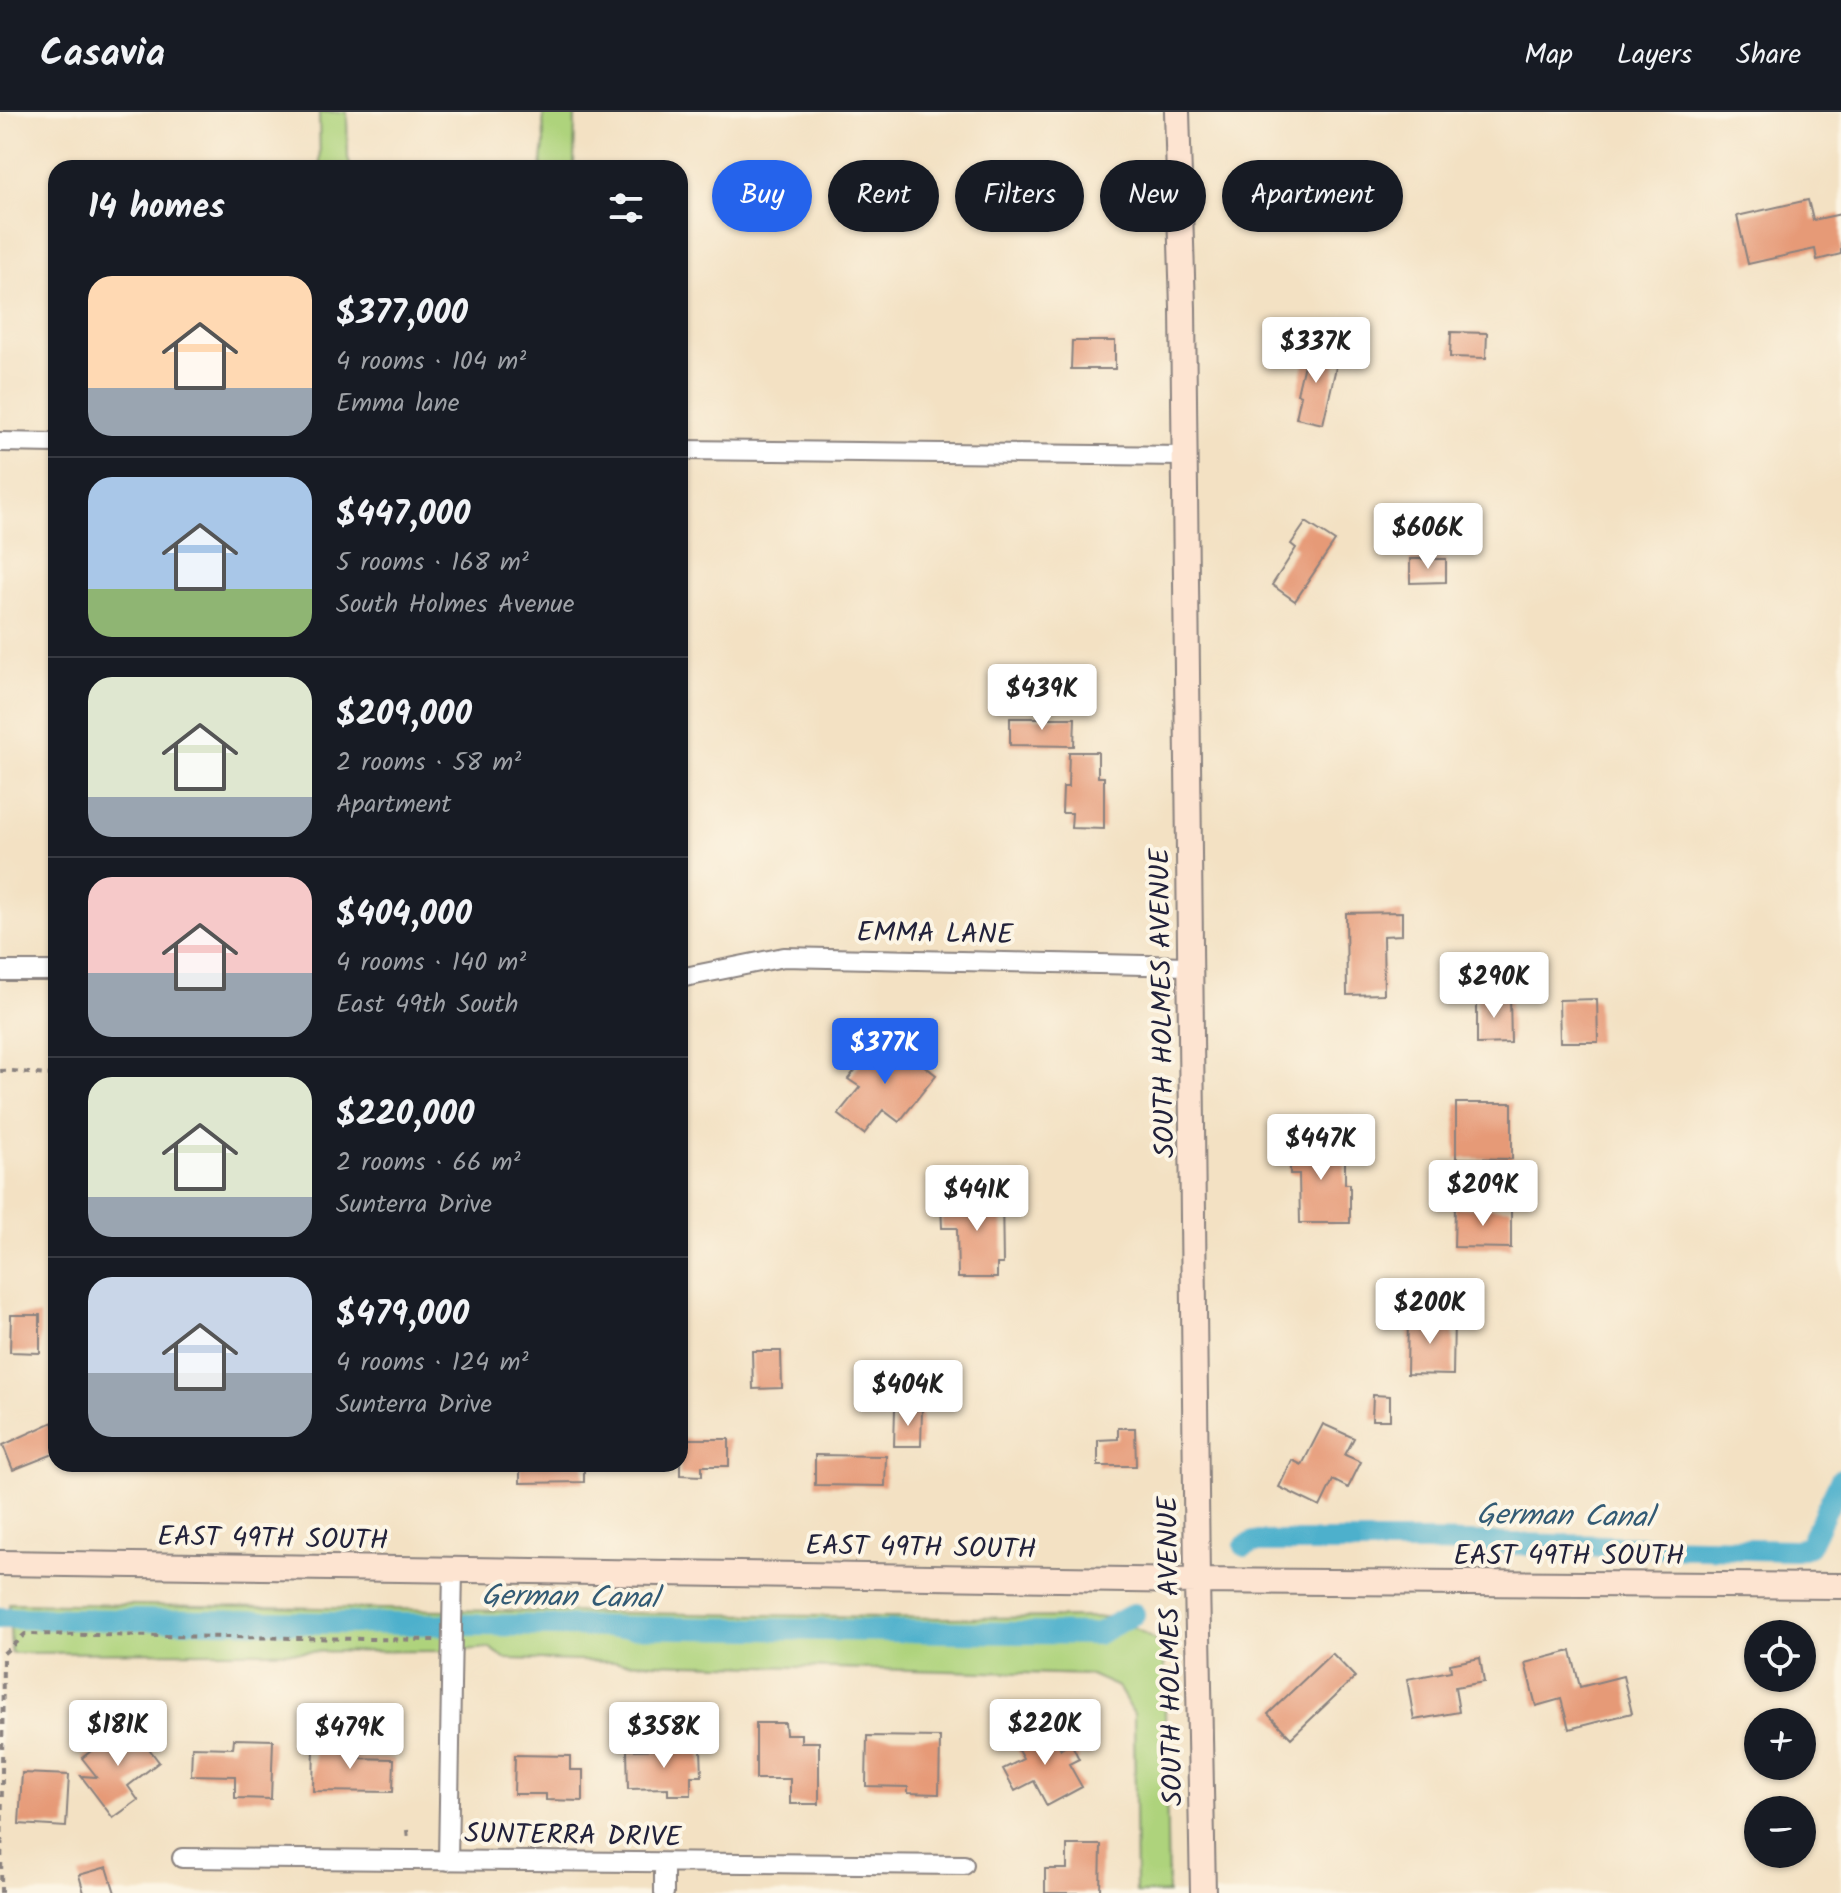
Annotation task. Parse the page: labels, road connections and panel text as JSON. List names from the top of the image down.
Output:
{
  "streets": {
    "street": [
      "EMMA LANE",
      "SOUTH HOLMES AVENUE",
      "EAST 49TH SOUTH",
      "SUNTERRA DRIVE"
    ]
  },
  "crossings": [
    ["EMMA LANE", "SOUTH HOLMES AVENUE"],
    ["SOUTH HOLMES AVENUE", "EAST 49TH SOUTH"]
  ],
  "water": ["German Canal"],
  "page": {
    "header": "Casavia",
    "nav": ["Map", "Layers", "Share"],
    "chip": [
      "Buy",
      "Rent",
      "Filters",
      "New",
      "Apartment"
    ],
    "heading": "14 homes",
    "list": [
      {
        "name": "$377,000",
        "note": "4 rooms · 104 m² · Emma lane"
      },
      {
        "name": "$447,000",
        "note": "5 rooms · 168 m² · South Holmes Avenue"
      },
      {
        "name": "$209,000",
        "note": "2 rooms · 58 m² · Apartment"
      },
      {
        "name": "$404,000",
        "note": "4 rooms · 140 m² · East 49th South"
      },
      {
        "name": "$220,000",
        "note": "2 rooms · 66 m² · Sunterra Drive"
      },
      {
        "name": "$479,000",
        "note": "4 rooms · 124 m² · Sunterra Drive"
      }
    ],
    "price": [
      "$337K",
      "$606K",
      "$439K",
      "$290K",
      "$377K",
      "$447K",
      "$209K",
      "$441K",
      "$200K",
      "$404K",
      "$220K",
      "$181K",
      "$358K",
      "$479K"
    ],
    "map_buttons": ["+", "−"]
  }
}
